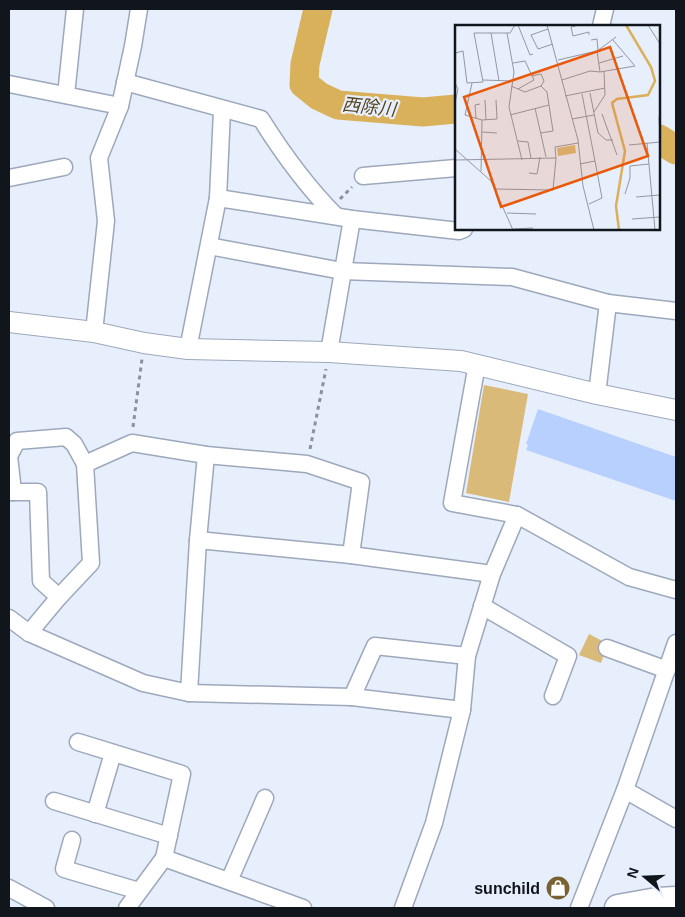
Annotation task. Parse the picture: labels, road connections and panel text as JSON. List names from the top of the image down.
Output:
{
  "water": ["西除川"],
  "places": {
    "shop": ["sunchild"]
  },
  "north": "left"
}
